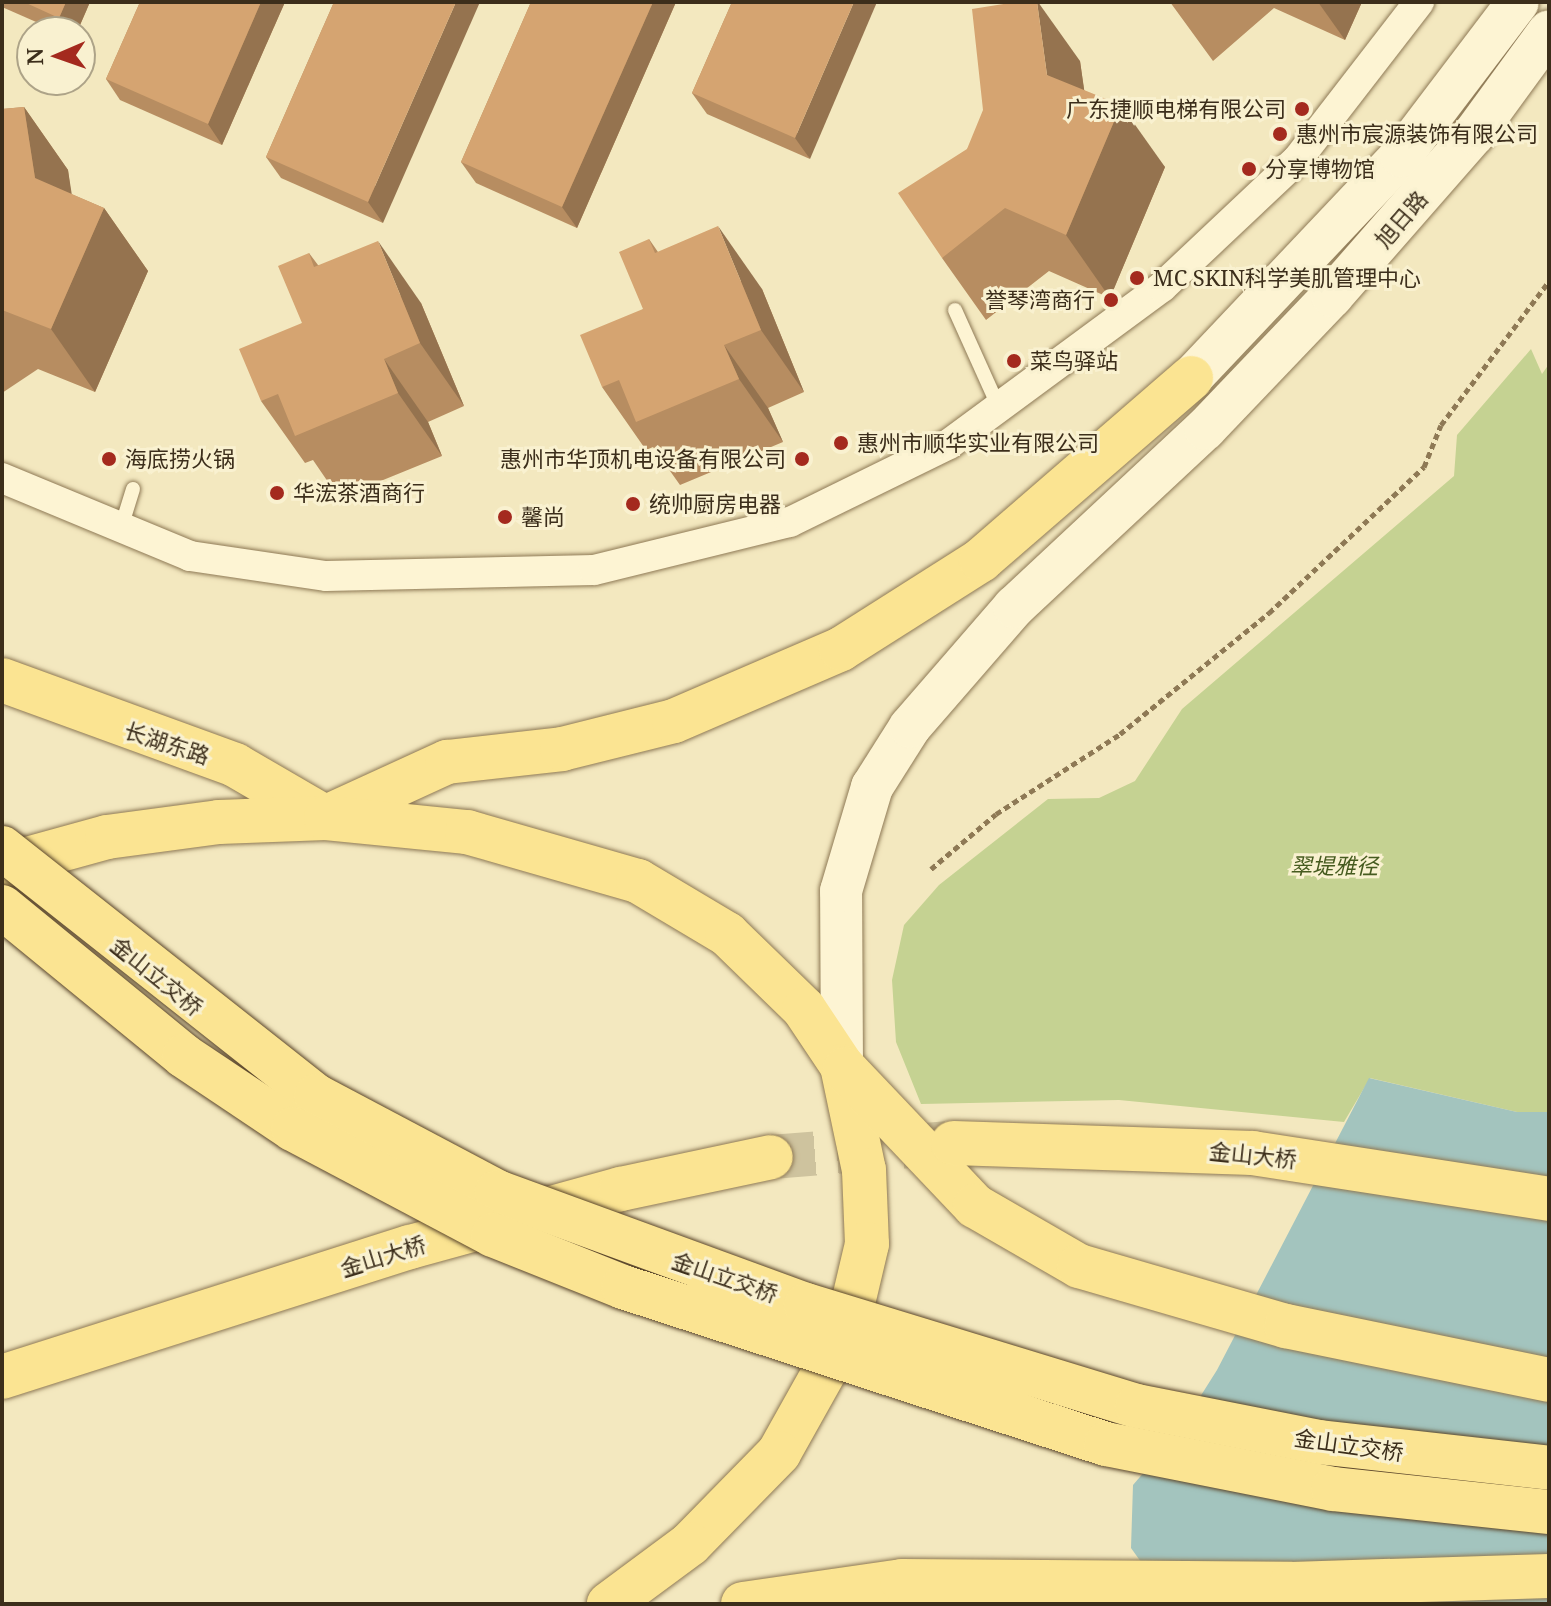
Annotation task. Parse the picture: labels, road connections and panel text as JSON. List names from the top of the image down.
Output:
{
  "streets": {
    "main road": [
      "旭日路",
      "长湖东路",
      "金山立交桥",
      "金山大桥"
    ]
  },
  "parks": ["翠堤雅径"],
  "places": [
    "广东捷顺电梯有限公司",
    "惠州市宸源装饰有限公司",
    "分享博物馆",
    "MC SKIN科学美肌管理中心",
    "誉琴湾商行",
    "菜鸟驿站",
    "惠州市顺华实业有限公司",
    "海底捞火锅",
    "惠州市华顶机电设备有限公司",
    "华浤茶酒商行",
    "统帅厨房电器",
    "馨尚"
  ],
  "north": "left"
}
